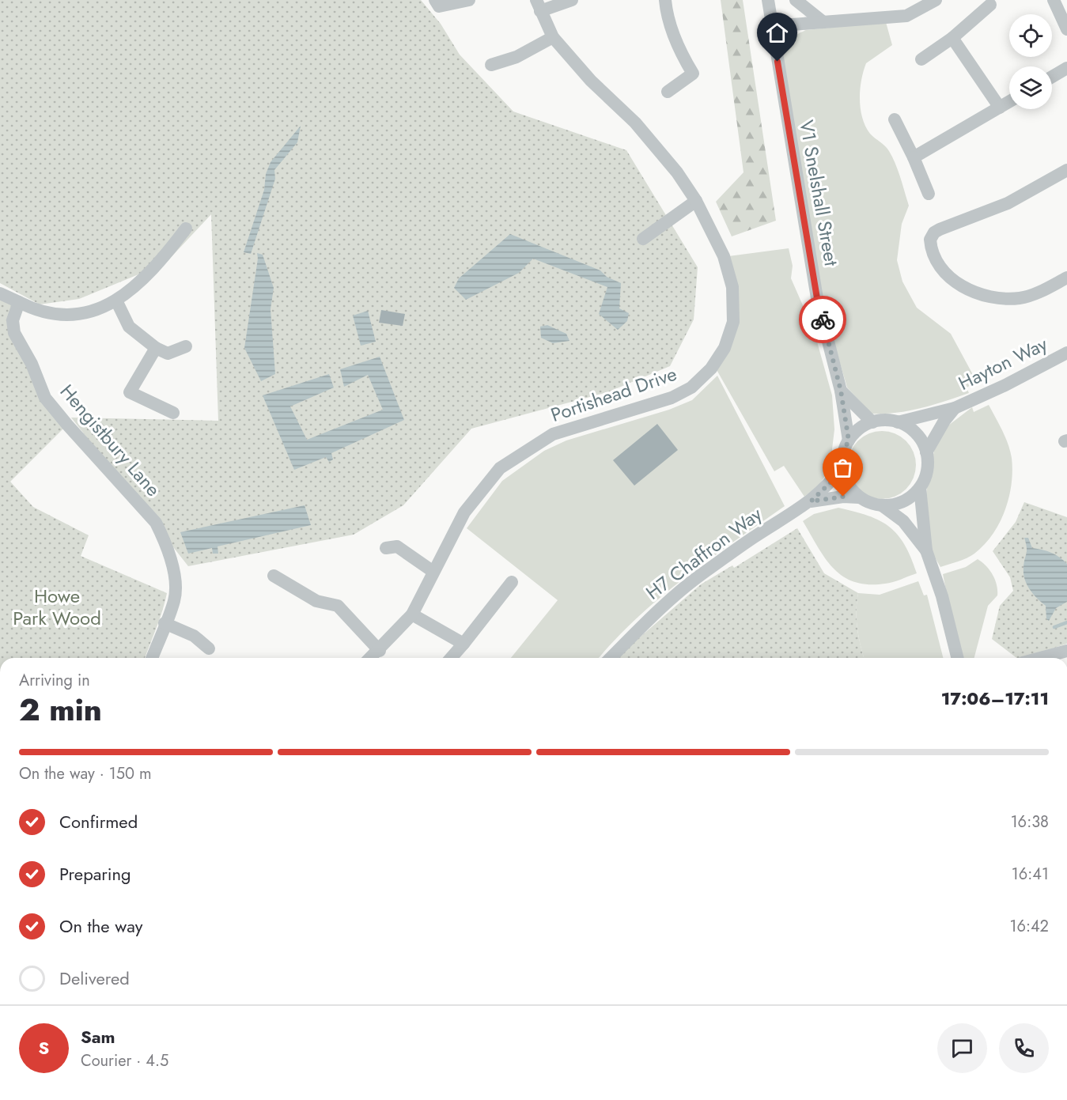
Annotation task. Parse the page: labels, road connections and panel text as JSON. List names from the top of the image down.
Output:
{
  "streets": {
    "street": [
      "V1 Snelshall Street",
      "Hayton Way",
      "Portishead Drive",
      "Hengistbury Lane",
      "H7 Chaffron Way"
    ]
  },
  "crossings": [
    ["V1 Snelshall Street", "Hayton Way"],
    ["V1 Snelshall Street", "H7 Chaffron Way"],
    ["Hayton Way", "H7 Chaffron Way"]
  ],
  "parks": ["Howe Park Wood"],
  "page": {
    "heading": ["2 min", "Arriving in", "17:06–17:11"],
    "panel": ["Sam", "Courier · 4.5"],
    "bar": "On the way · 150 m",
    "list": [
      ["Confirmed", "16:38"],
      ["Preparing", "16:41"],
      ["On the way", "16:42"],
      "Delivered"
    ],
    "round": "S"
  }
}
